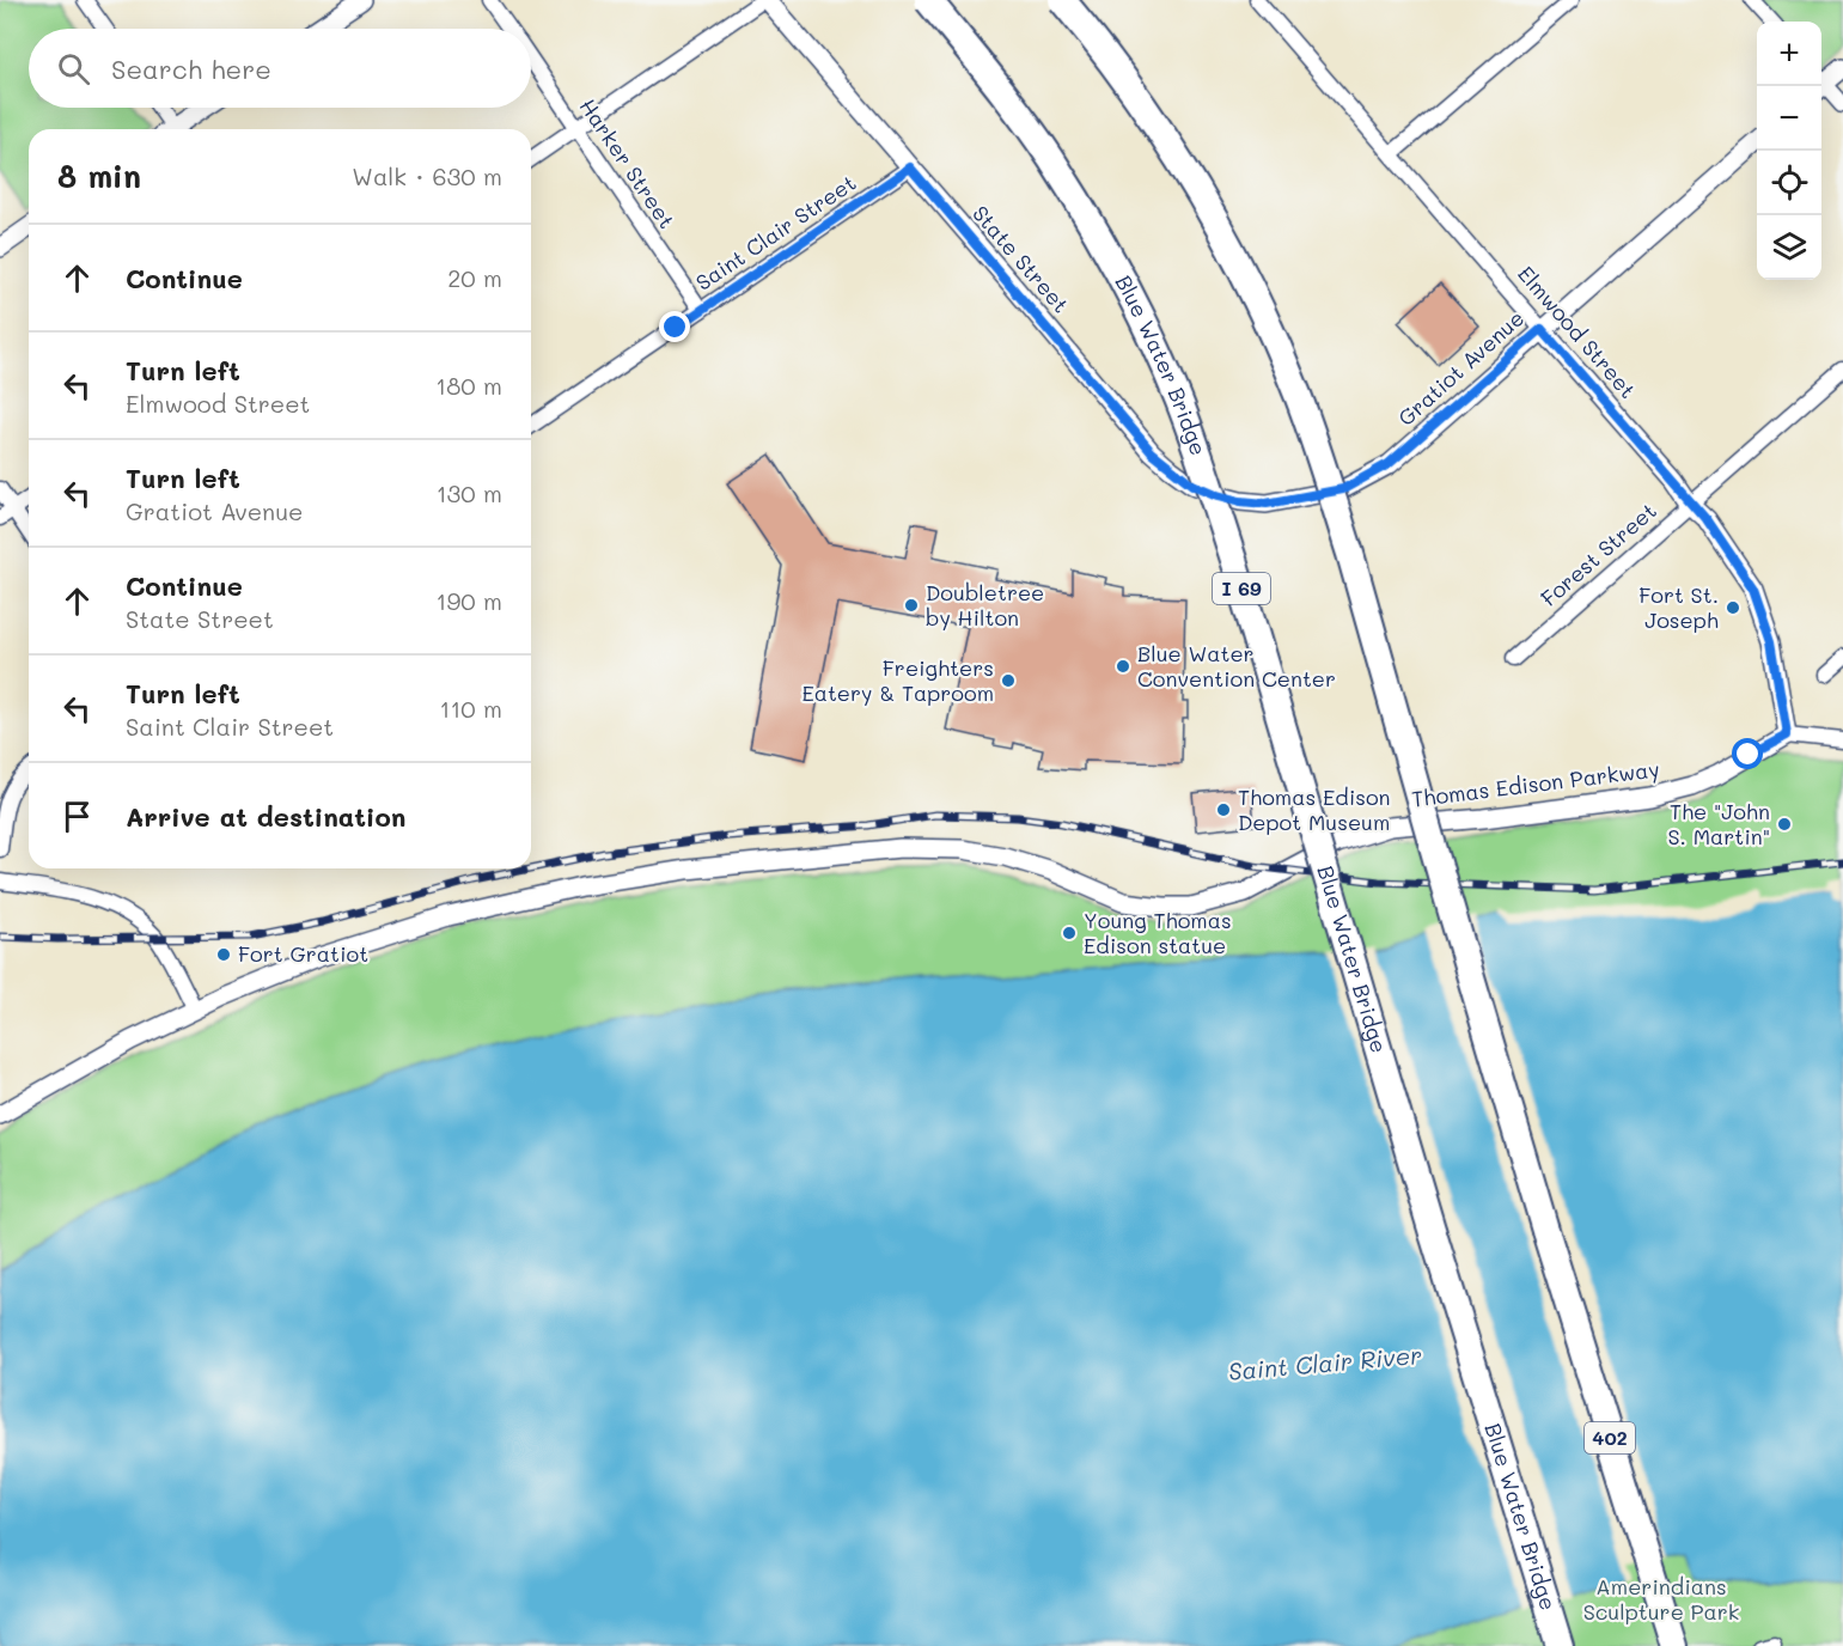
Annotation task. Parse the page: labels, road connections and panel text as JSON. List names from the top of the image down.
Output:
{
  "streets": {
    "highway": ["Blue Water Bridge", "I 69", "402"],
    "street": [
      "Harker Street",
      "Saint Clair Street",
      "State Street",
      "Elmwood Street",
      "Gratiot Avenue",
      "Forest Street",
      "Thomas Edison Parkway"
    ]
  },
  "crossings": [
    ["Harker Street", "Saint Clair Street"],
    ["Saint Clair Street", "State Street"],
    ["State Street", "Gratiot Avenue"],
    ["Elmwood Street", "Gratiot Avenue"],
    ["Elmwood Street", "Forest Street"],
    ["Elmwood Street", "Thomas Edison Parkway"]
  ],
  "water": ["Saint Clair River"],
  "parks": ["Amerindians Sculpture Park"],
  "places": [
    "Doubletree by Hilton",
    "Fort St. Joseph",
    "Blue Water Convention Center",
    "Freighters Eatery & Taproom",
    "Thomas Edison Depot Museum",
    "The \"John S. Martin\"",
    "Young Thomas Edison statue",
    "Fort Gratiot"
  ],
  "page": {
    "map_buttons": ["+", "−"],
    "search": "Search here",
    "heading": ["8 min", "Walk · 630 m"],
    "list": [
      ["Continue", "20 m"],
      ["Turn left", "Elmwood Street", "180 m"],
      ["Turn left", "Gratiot Avenue", "130 m"],
      ["Continue", "State Street", "190 m"],
      ["Turn left", "Saint Clair Street", "110 m"],
      "Arrive at destination"
    ]
  }
}
